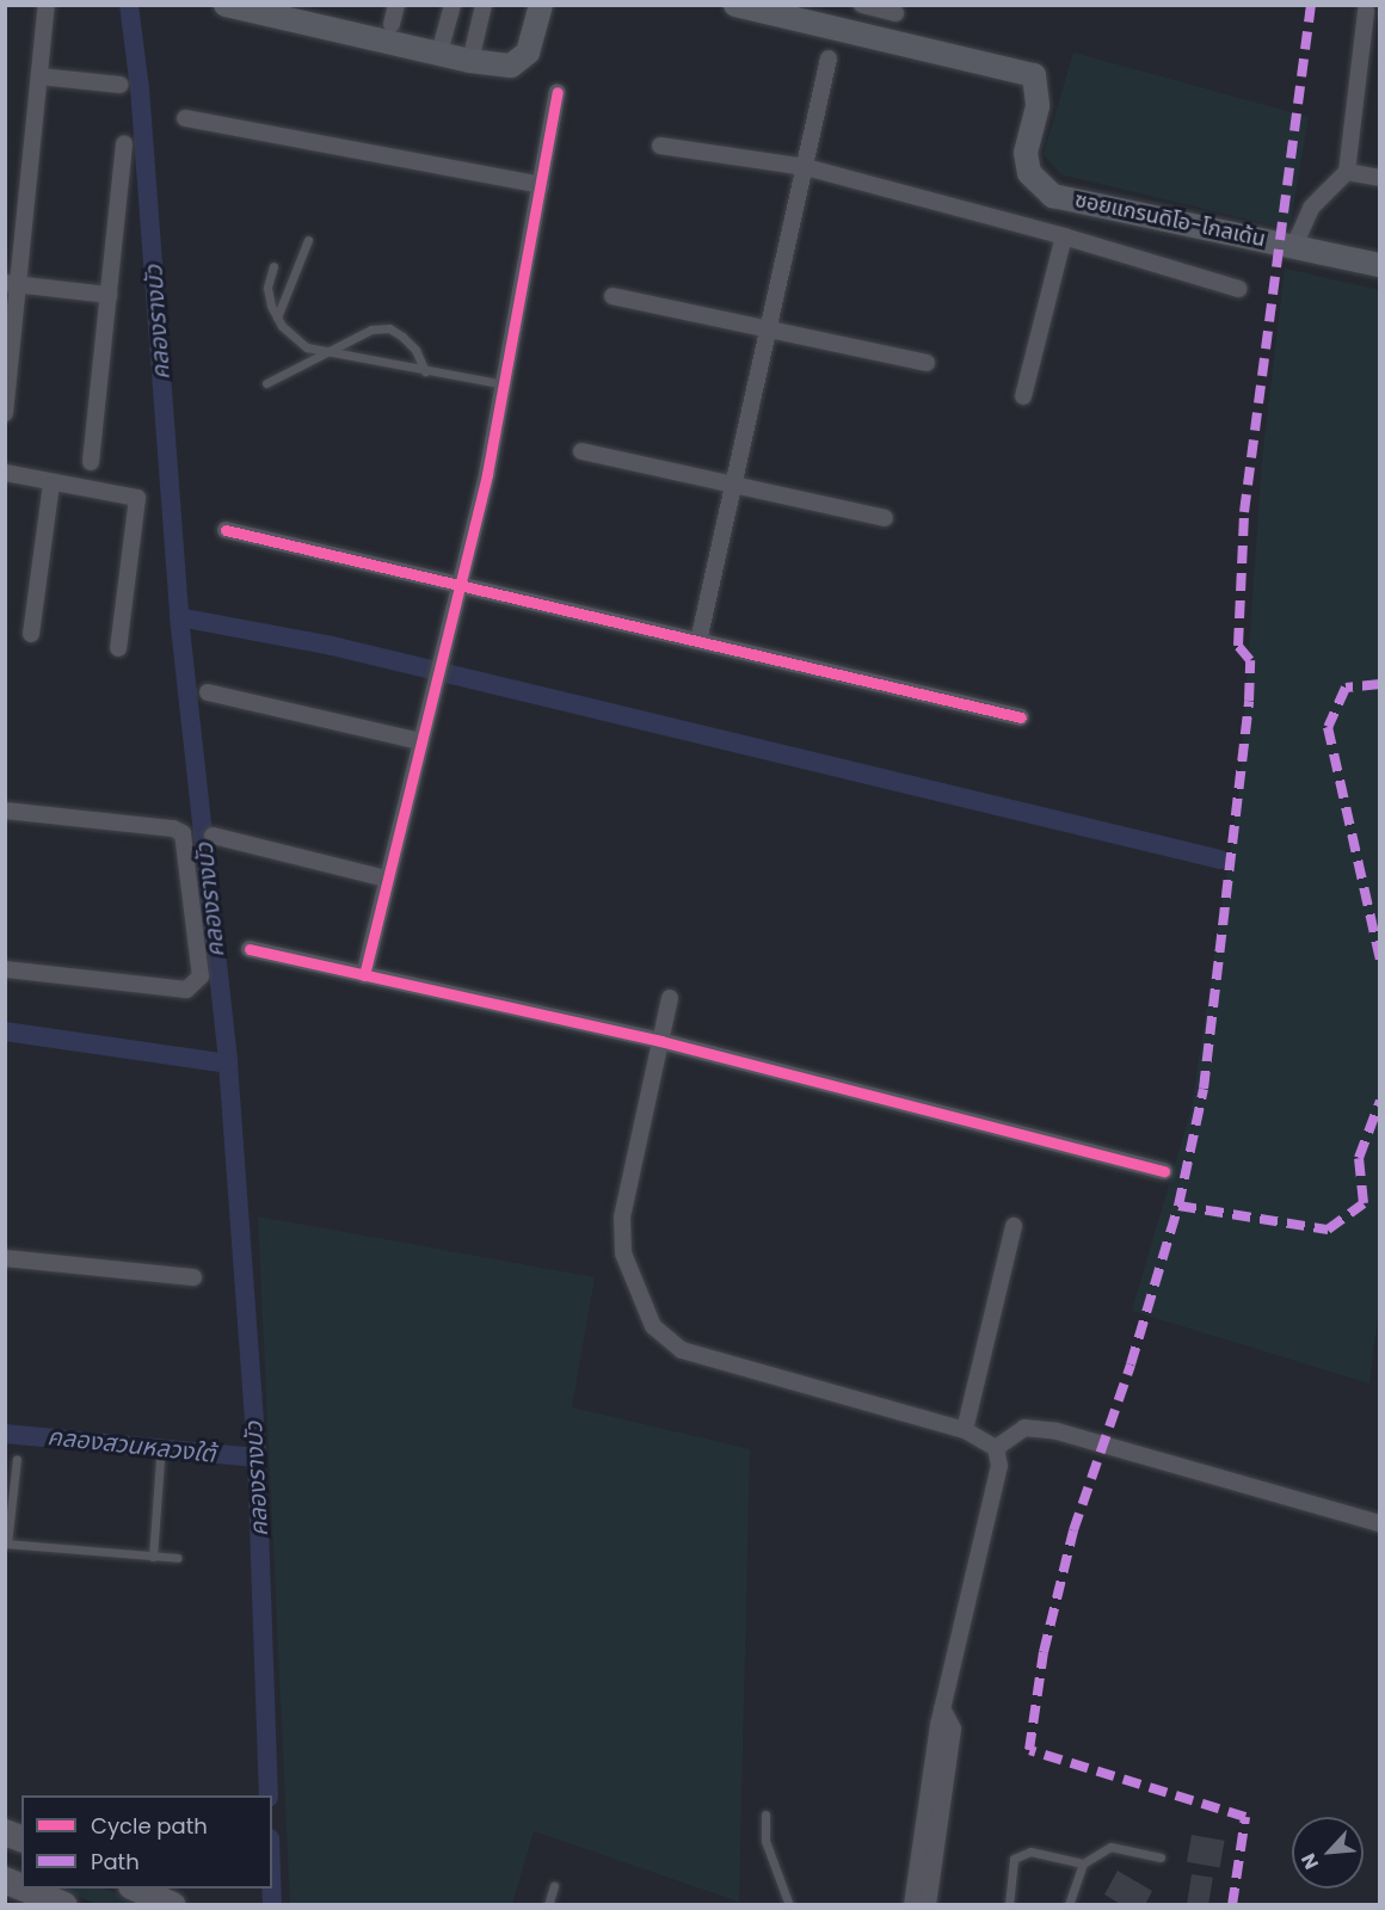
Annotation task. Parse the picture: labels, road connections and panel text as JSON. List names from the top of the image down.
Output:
{
  "streets": {
    "street": ["ซอยแกรนดิโอ-โกลเด้น"]
  },
  "water": ["คลองรางบัว", "คลองสวนหลวงใต้"],
  "legend": ["Cycle path", "Path"],
  "north": "bottom left"
}
